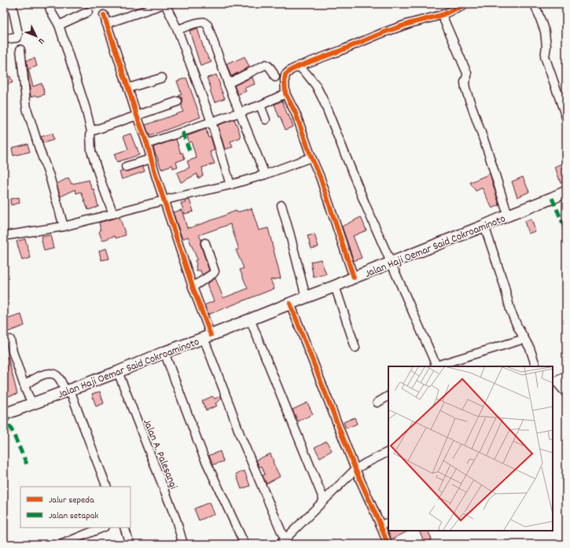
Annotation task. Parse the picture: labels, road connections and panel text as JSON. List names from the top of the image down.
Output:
{
  "streets": {
    "highway": ["Jalan Haji Oemar Said Cokroaminoto"],
    "street": ["Jalan A. Palesangi"]
  },
  "crossings": [
    ["Jalan Haji Oemar Said Cokroaminoto", "Jalan A. Palesangi"]
  ],
  "legend": ["Jalur sepeda", "Jalan setapak"],
  "north": "bottom right"
}
